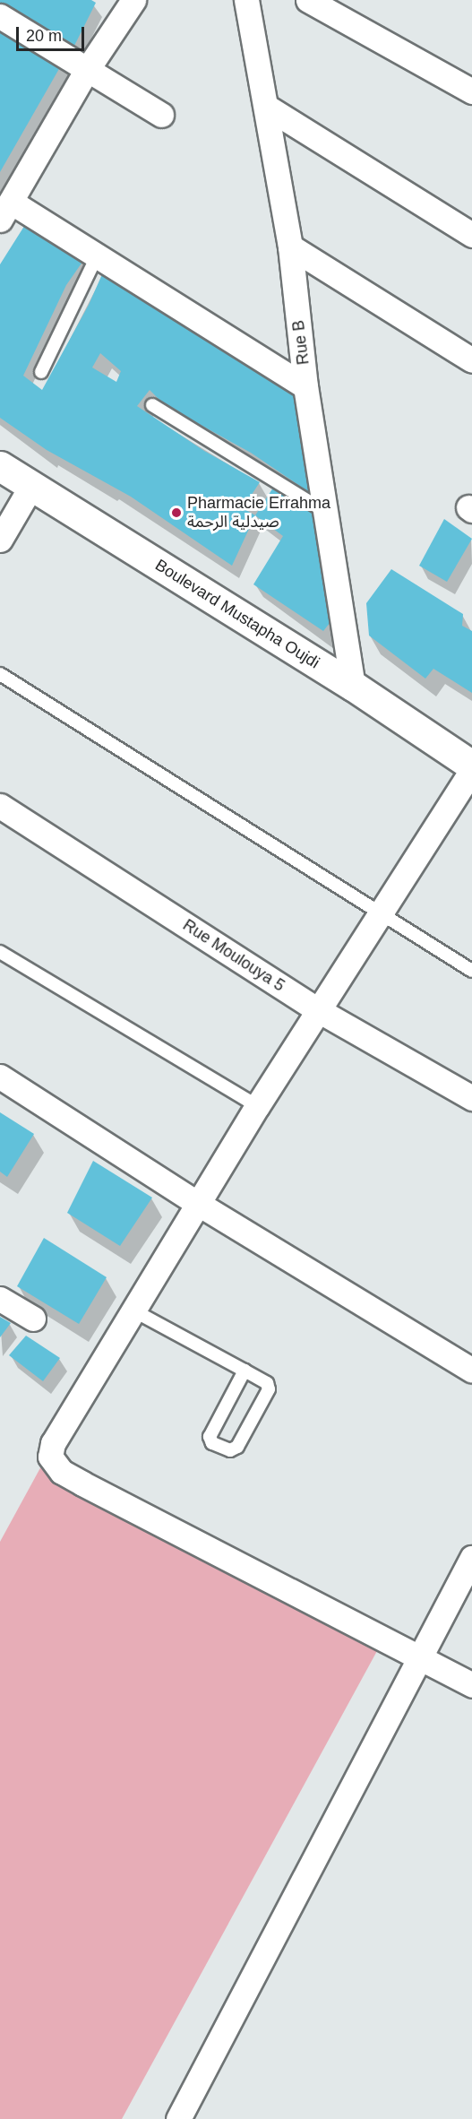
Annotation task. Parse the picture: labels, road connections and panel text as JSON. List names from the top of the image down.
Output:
{
  "streets": {
    "main road": ["Boulevard Mustapha Oujdi"],
    "street": ["Rue B", "Rue Moulouya 5"]
  },
  "crossings": [
    ["Rue B", "Boulevard Mustapha Oujdi"]
  ],
  "places": ["Pharmacie Errahma صيدلية الرحمة"],
  "scale_bar": "20 m"
}
